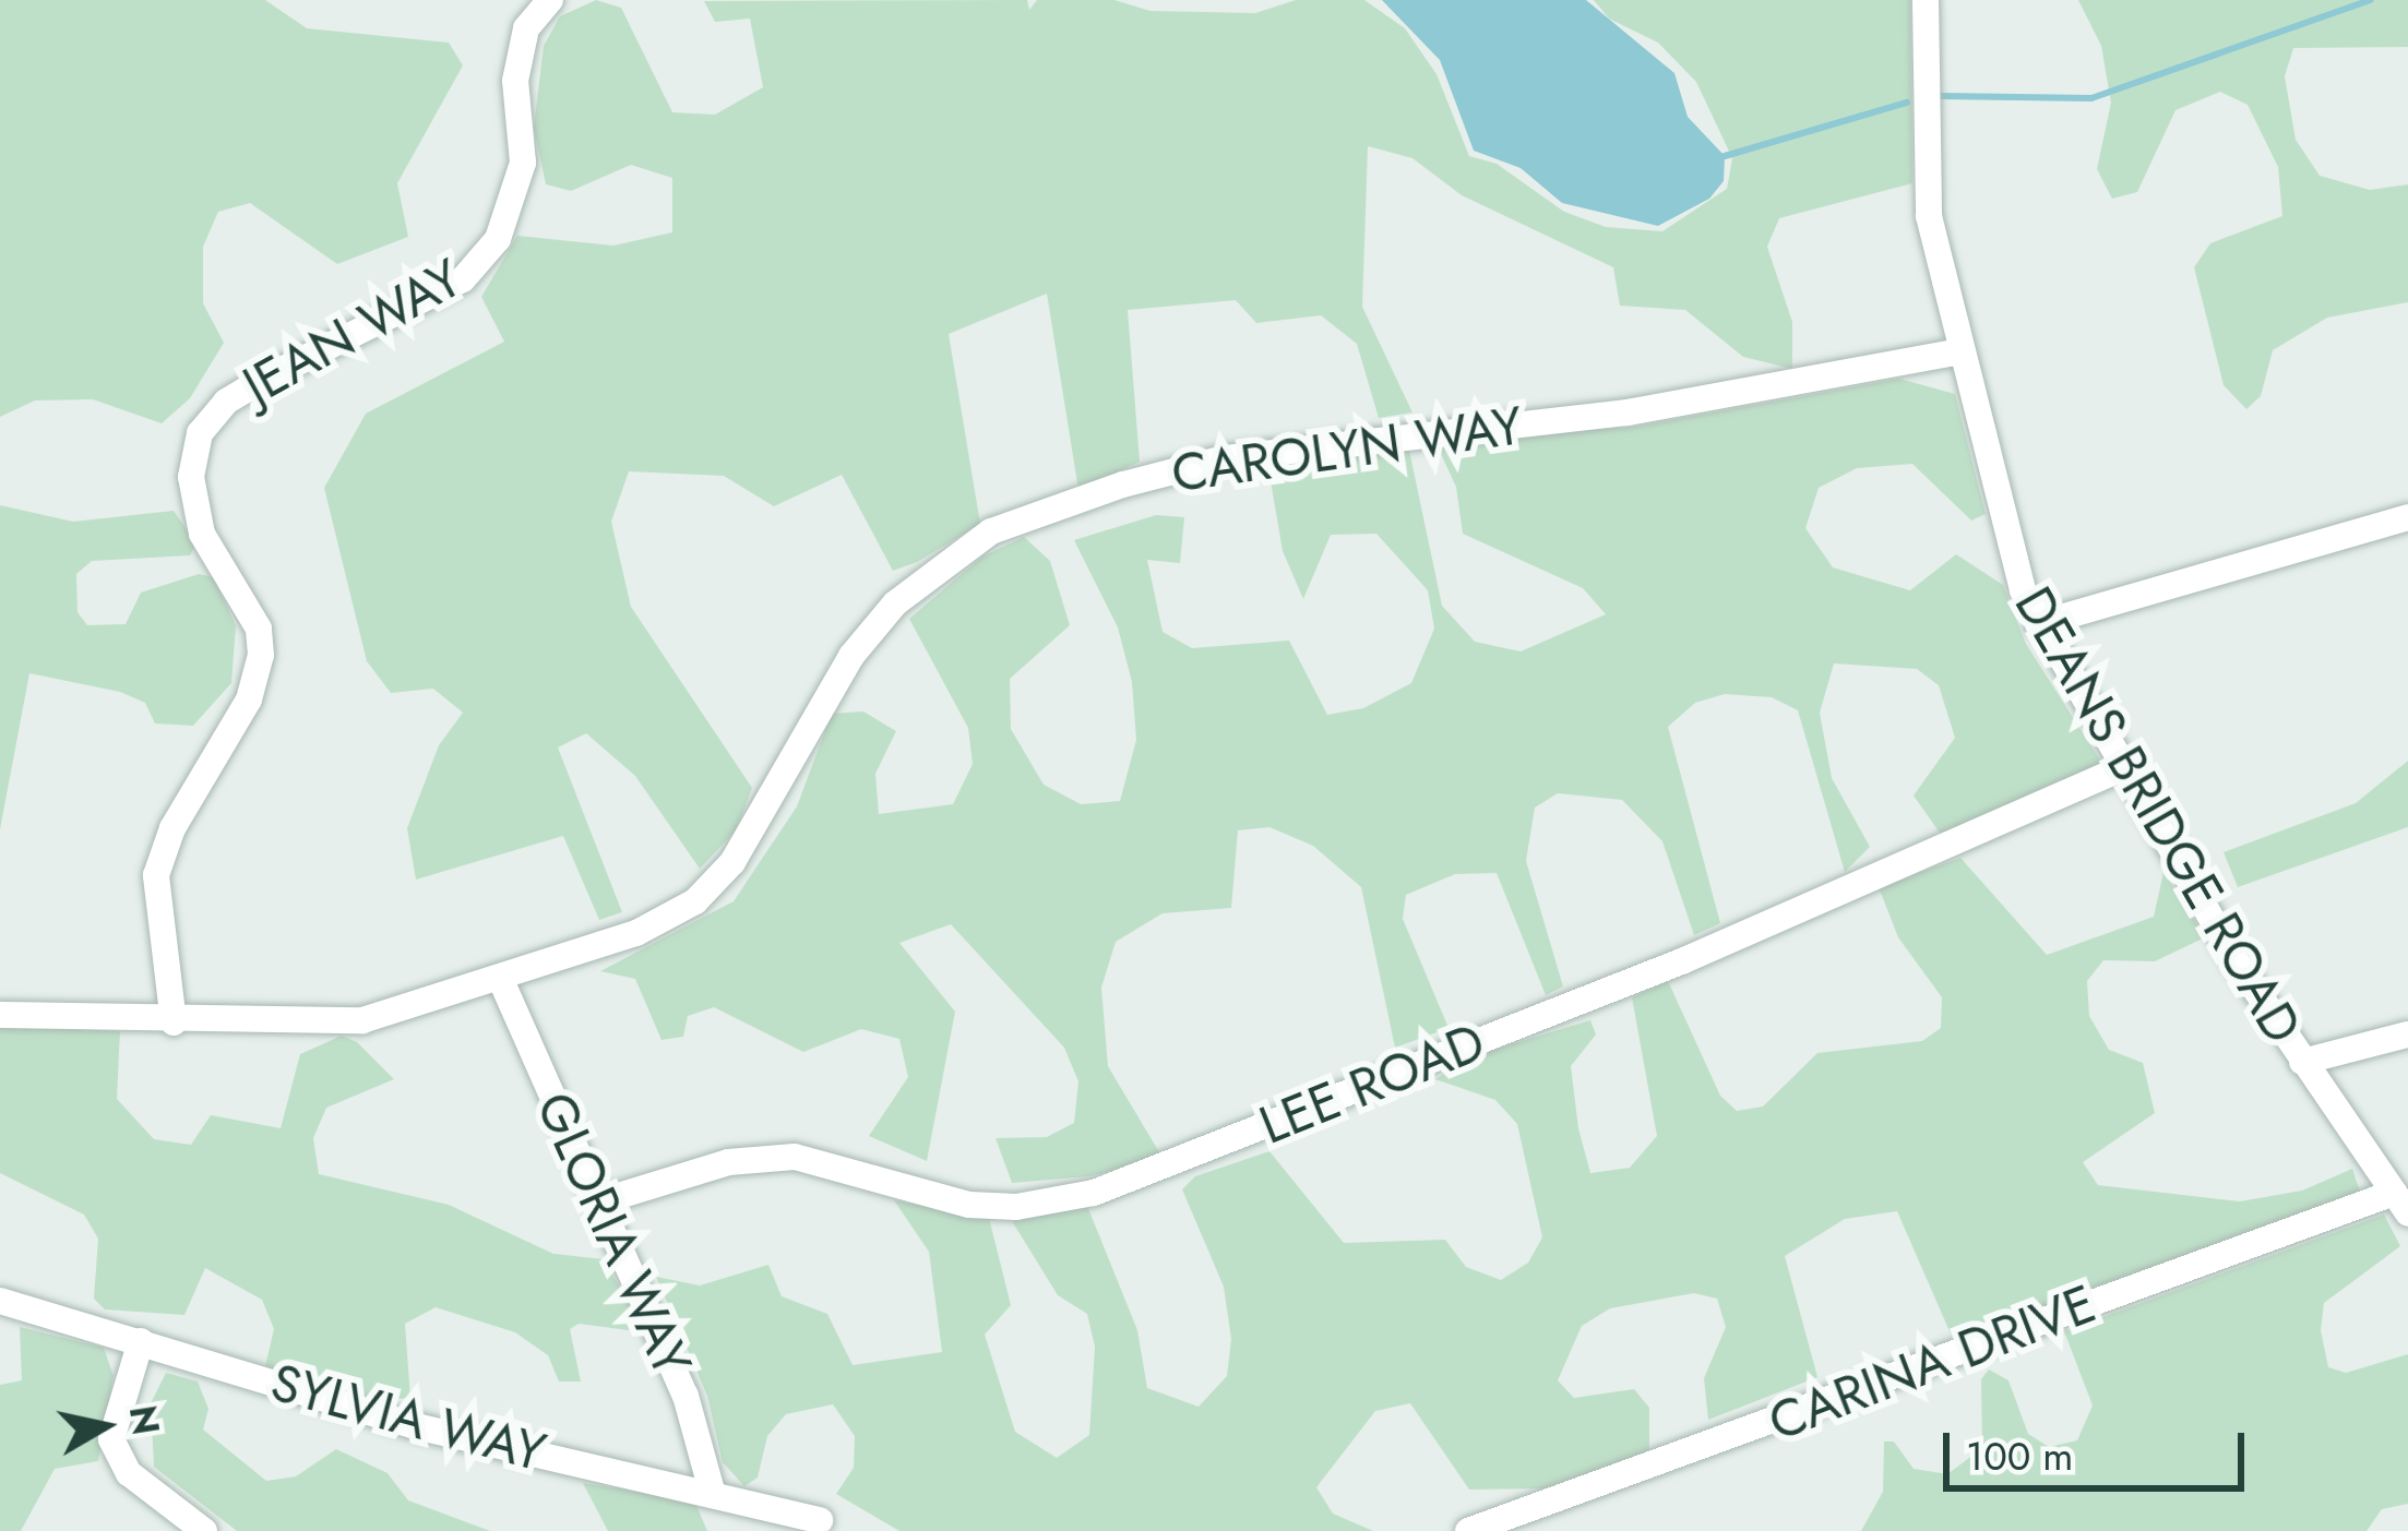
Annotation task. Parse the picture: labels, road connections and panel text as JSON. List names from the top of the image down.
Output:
{
  "streets": {
    "street": [
      "JEAN WAY",
      "CAROLYN WAY",
      "DEANS BRIDGE ROAD",
      "LEE ROAD",
      "GLORIA WAY",
      "CARINA DRIVE",
      "SYLVIA WAY"
    ]
  },
  "crossings": [
    ["JEAN WAY", "CAROLYN WAY"],
    ["CAROLYN WAY", "DEANS BRIDGE ROAD"],
    ["CAROLYN WAY", "GLORIA WAY"],
    ["DEANS BRIDGE ROAD", "LEE ROAD"],
    ["DEANS BRIDGE ROAD", "CARINA DRIVE"],
    ["LEE ROAD", "GLORIA WAY"],
    ["GLORIA WAY", "SYLVIA WAY"]
  ],
  "scale_bar": "100 m",
  "north": "right"
}
